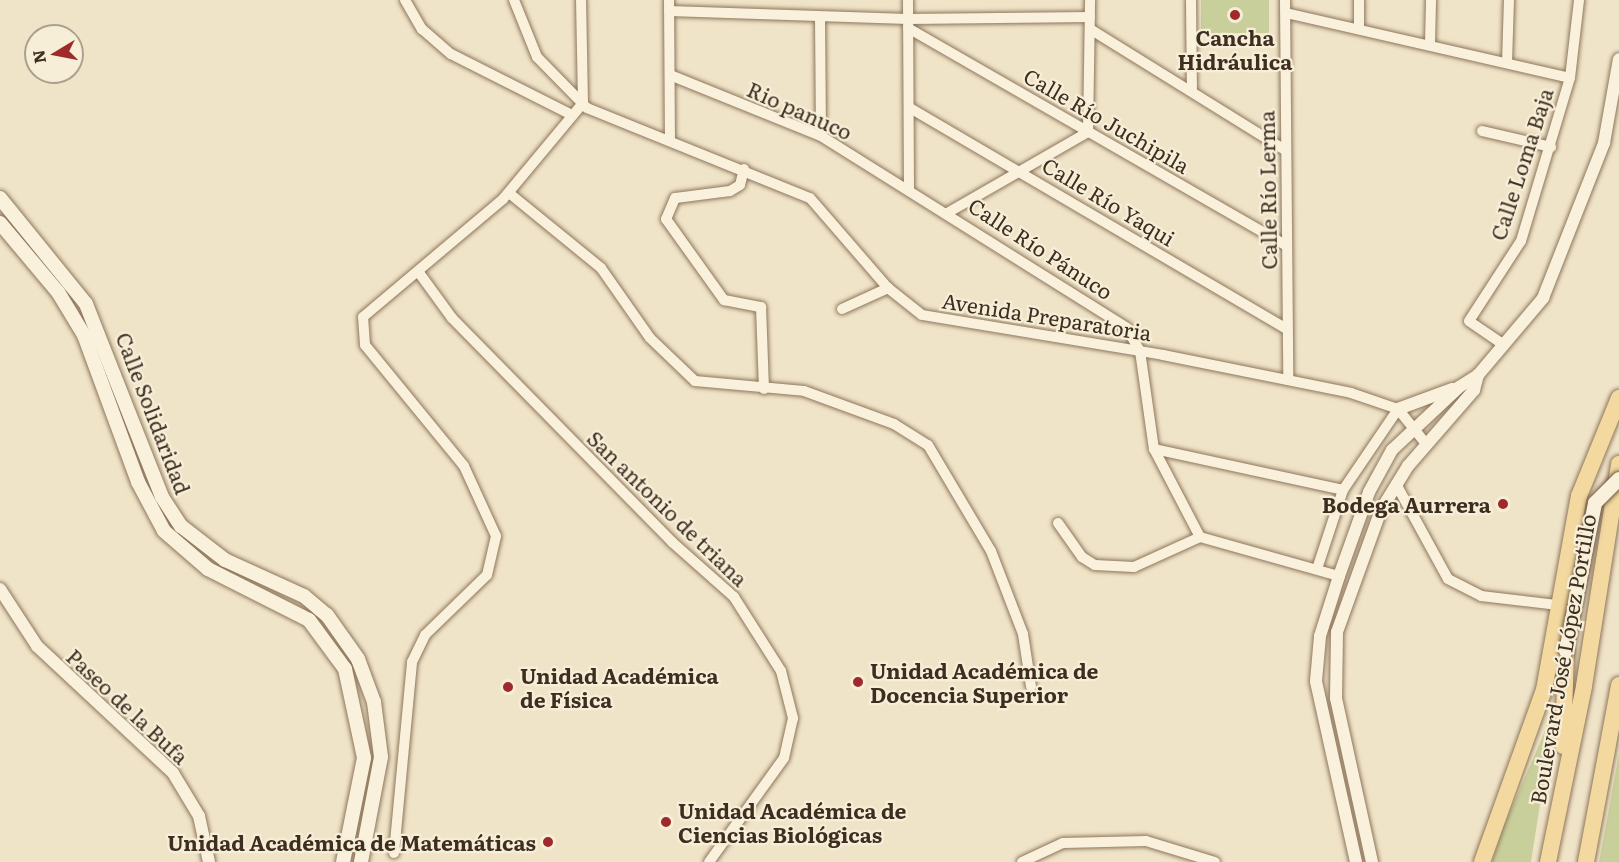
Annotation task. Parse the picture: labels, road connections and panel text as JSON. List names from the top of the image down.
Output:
{
  "streets": {
    "main road": ["Calle Solidaridad", "Boulevard José López Portillo"],
    "street": [
      "Rio panuco",
      "Calle Río Juchipila",
      "Calle Loma Baja",
      "Calle Río Lerma",
      "Calle Río Yaqui",
      "Calle Río Pánuco",
      "Avenida Preparatoria",
      "San antonio de triana",
      "Paseo de la Bufa"
    ]
  },
  "crossings": [
    ["Rio panuco", "Calle Río Pánuco"],
    ["Calle Río Juchipila", "Calle Río Lerma"],
    ["Calle Río Lerma", "Calle Río Yaqui"],
    ["Calle Río Lerma", "Avenida Preparatoria"],
    ["Calle Río Pánuco", "Avenida Preparatoria"]
  ],
  "places": [
    "Cancha Hidráulica",
    "Bodega Aurrera",
    "Unidad Académica de Docencia Superior",
    "Unidad Académica de Física",
    "Unidad Académica de Ciencias Biológicas",
    "Unidad Académica de Matemáticas"
  ],
  "north": "left"
}
